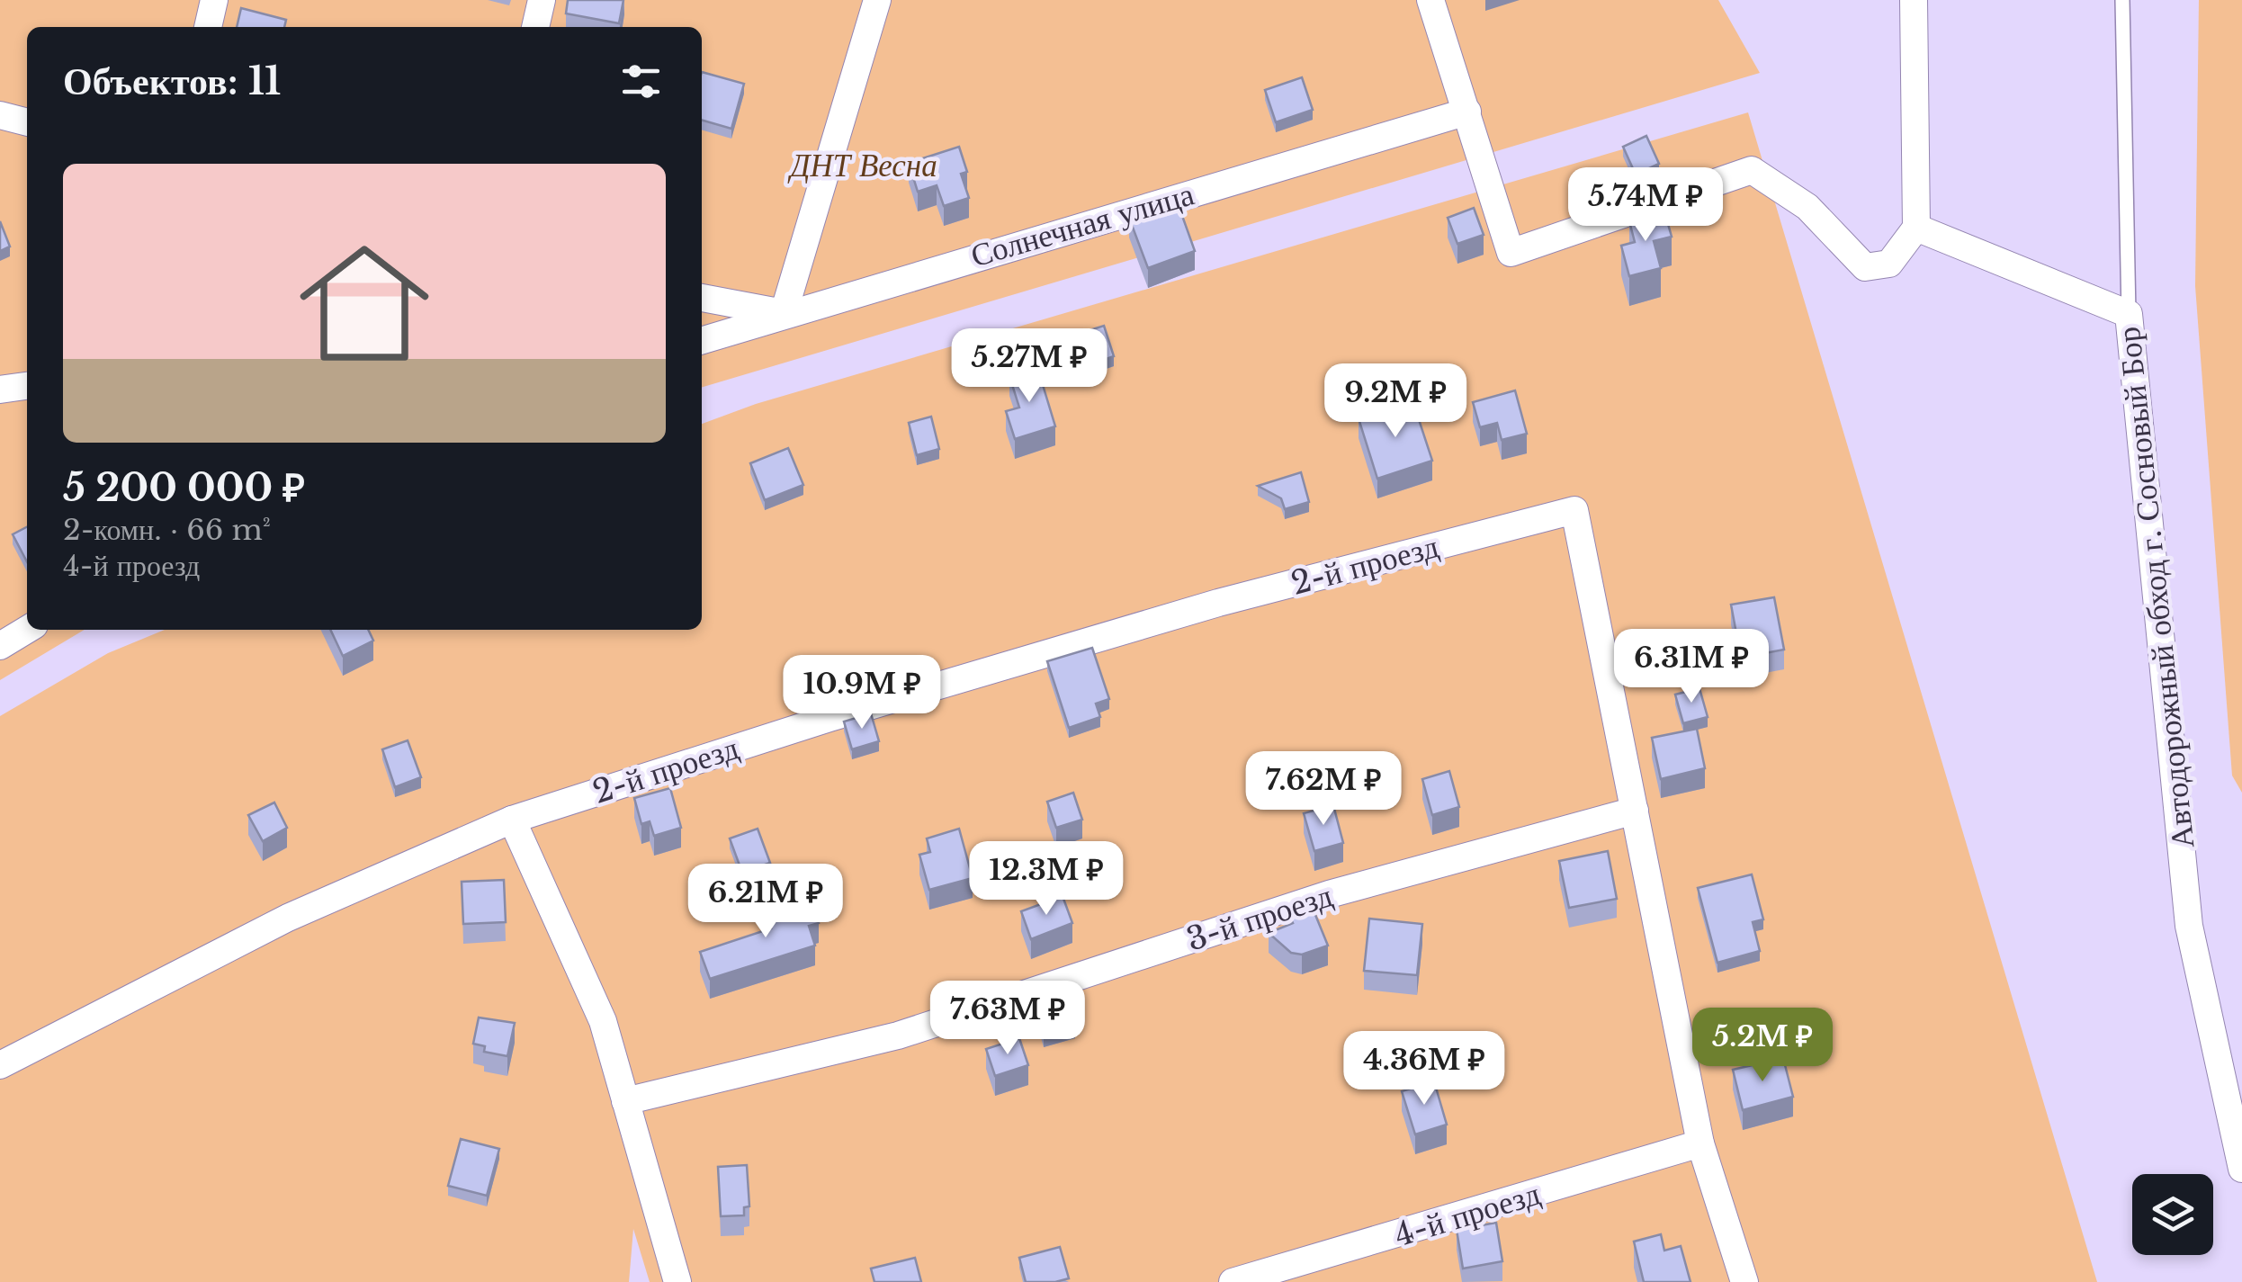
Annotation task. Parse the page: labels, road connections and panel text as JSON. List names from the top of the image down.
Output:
{
  "streets": {
    "street": [
      "Солнечная улица",
      "2-й проезд",
      "Автодорожный обход г. Сосновый Бор",
      "3-й проезд",
      "4-й проезд"
    ]
  },
  "crossings": [
    ["2-й проезд", "3-й проезд"]
  ],
  "parks": ["ДНТ Весна"],
  "page": {
    "heading": "Объектов: 11",
    "list": [
      {
        "name": "5 200 000 ₽",
        "note": "2-комн. · 66 m² · 4-й проезд"
      }
    ],
    "price": [
      "5.74M ₽",
      "5.27M ₽",
      "9.2M ₽",
      "6.31M ₽",
      "10.9M ₽",
      "7.62M ₽",
      "12.3M ₽",
      "6.21M ₽",
      "7.63M ₽",
      "5.2M ₽",
      "4.36M ₽"
    ]
  }
}
